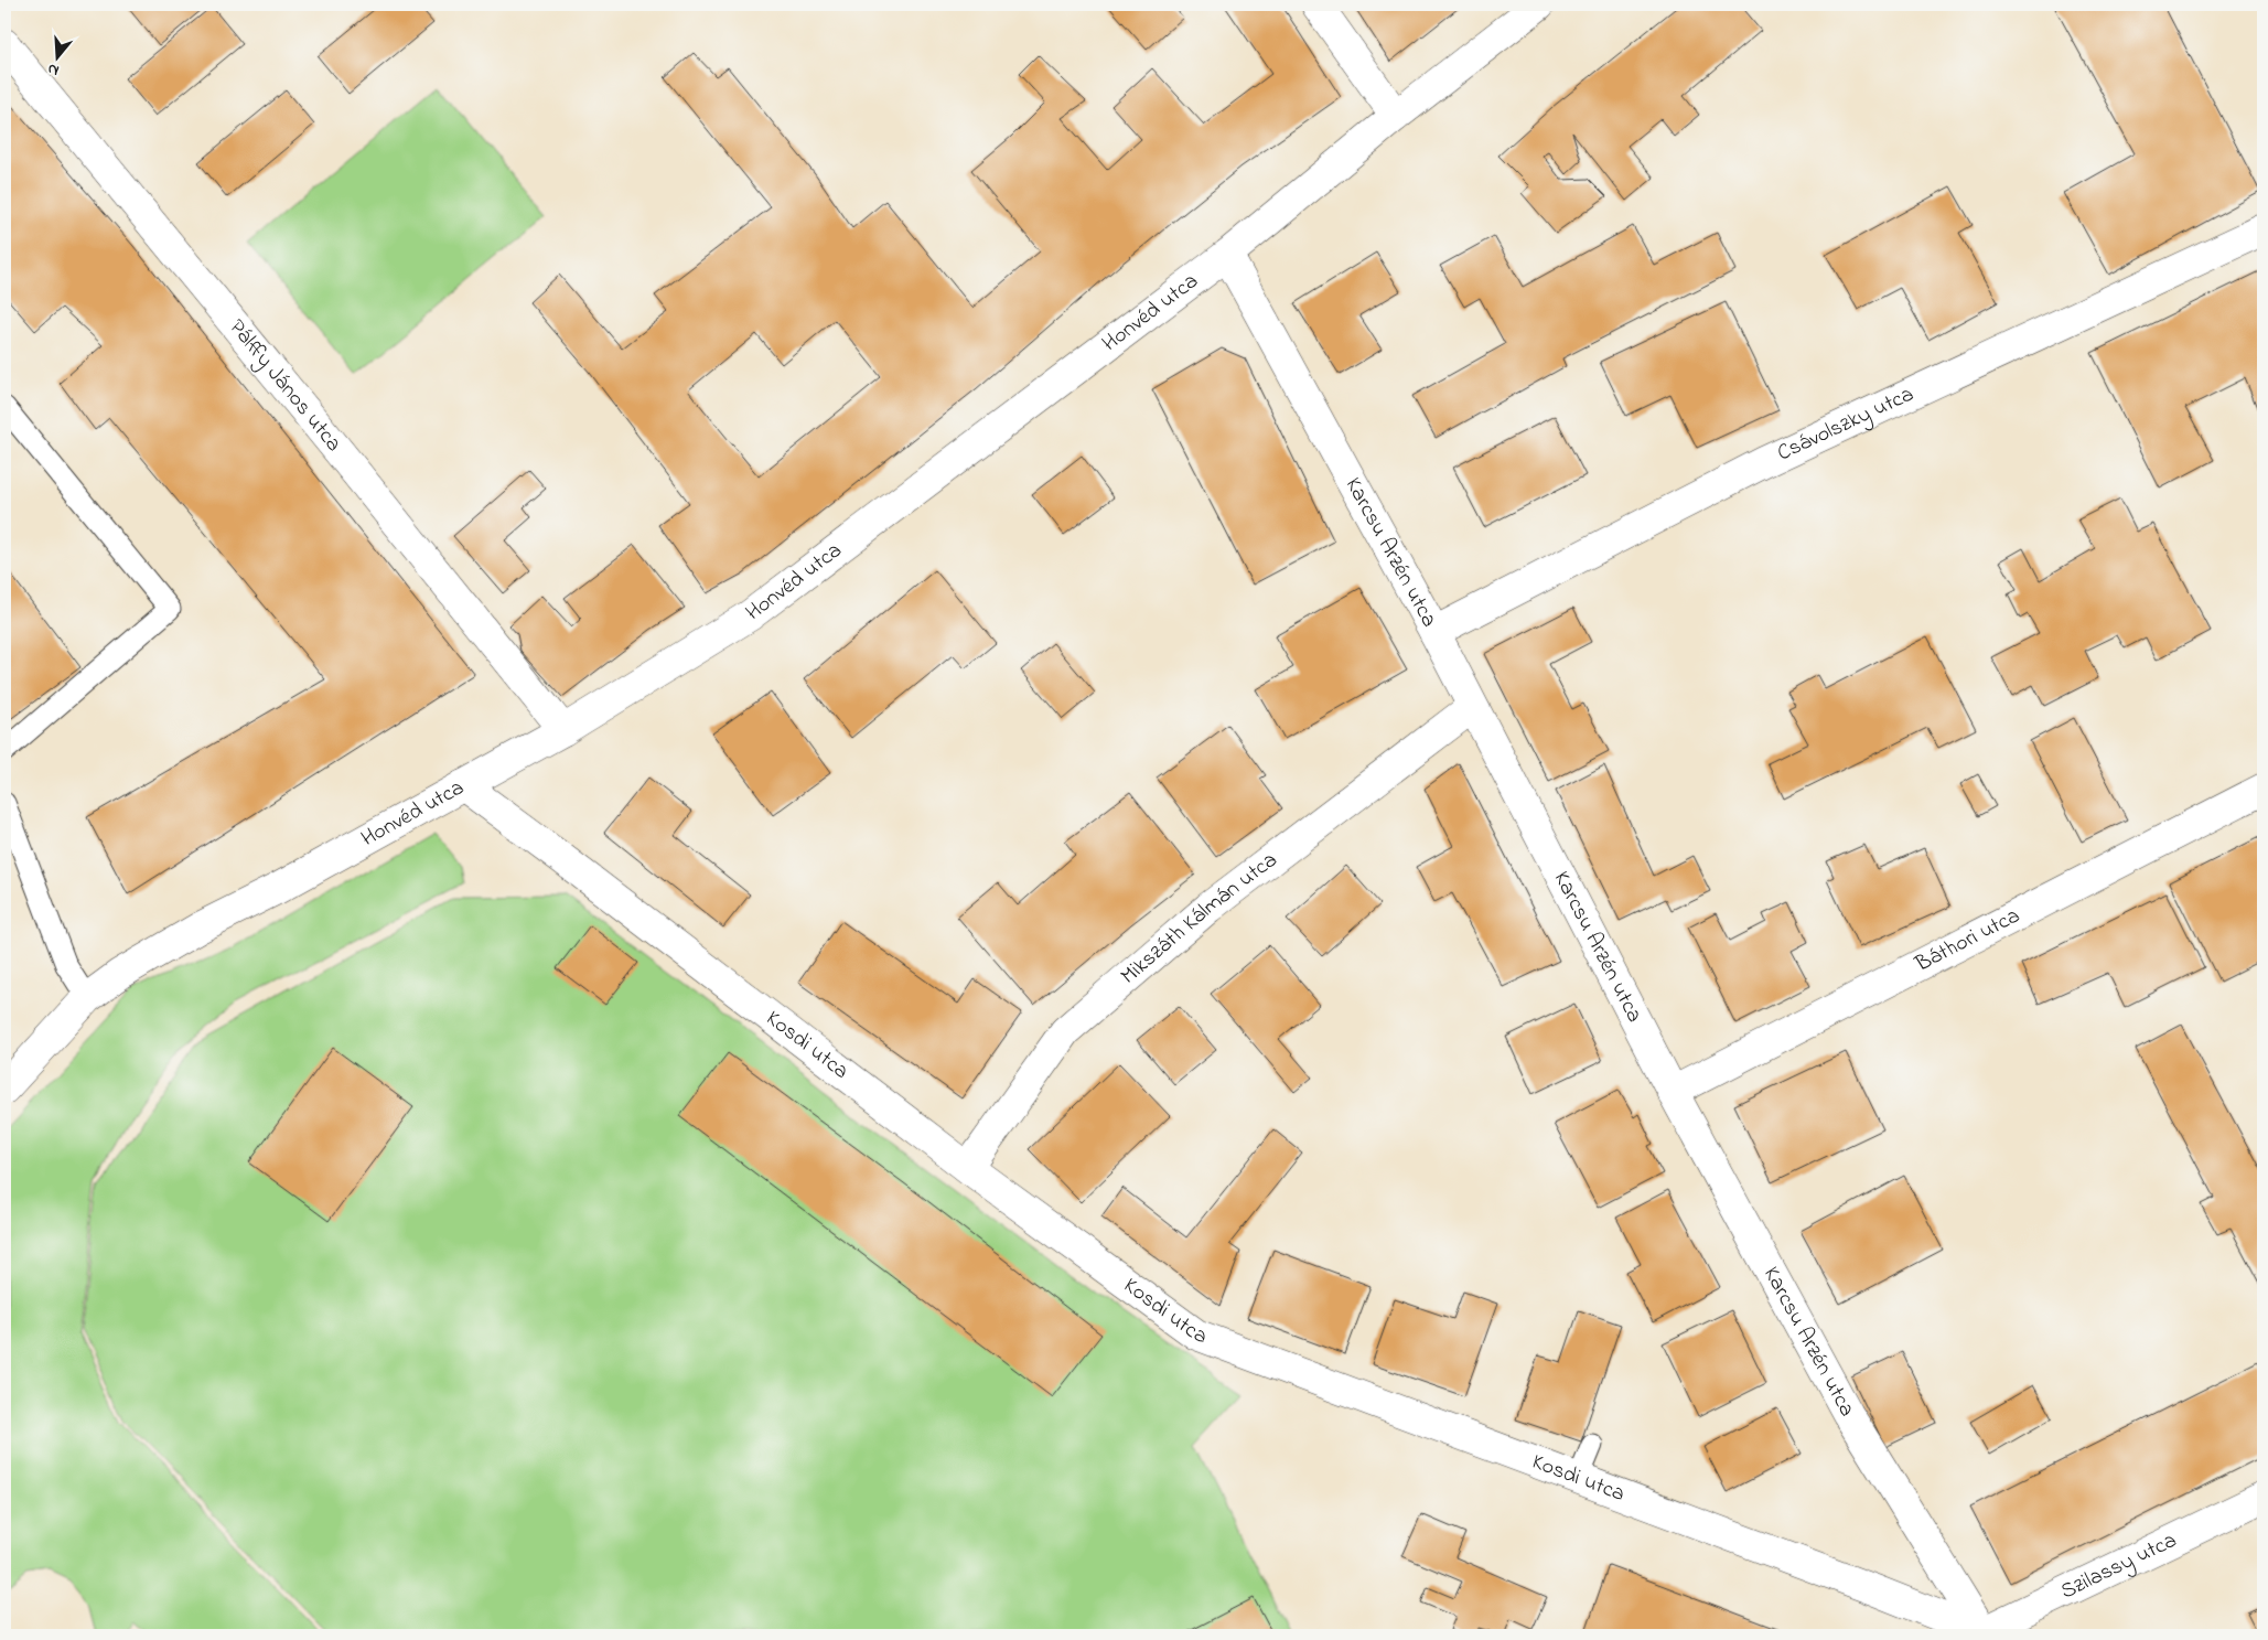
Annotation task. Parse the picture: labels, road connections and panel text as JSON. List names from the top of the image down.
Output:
{
  "streets": {
    "street": [
      "Honvéd utca",
      "Pálffy János utca",
      "Csávolszky utca",
      "Karcsu Arzén utca",
      "Mikszáth Kálmán utca",
      "Báthori utca",
      "Kosdi utca",
      "Szilassy utca"
    ]
  },
  "crossings": [
    ["Honvéd utca", "Pálffy János utca"],
    ["Honvéd utca", "Karcsu Arzén utca"],
    ["Honvéd utca", "Kosdi utca"],
    ["Csávolszky utca", "Karcsu Arzén utca"],
    ["Karcsu Arzén utca", "Mikszáth Kálmán utca"],
    ["Karcsu Arzén utca", "Báthori utca"],
    ["Karcsu Arzén utca", "Kosdi utca"],
    ["Karcsu Arzén utca", "Szilassy utca"],
    ["Mikszáth Kálmán utca", "Kosdi utca"],
    ["Kosdi utca", "Szilassy utca"]
  ],
  "north": "bottom"
}
